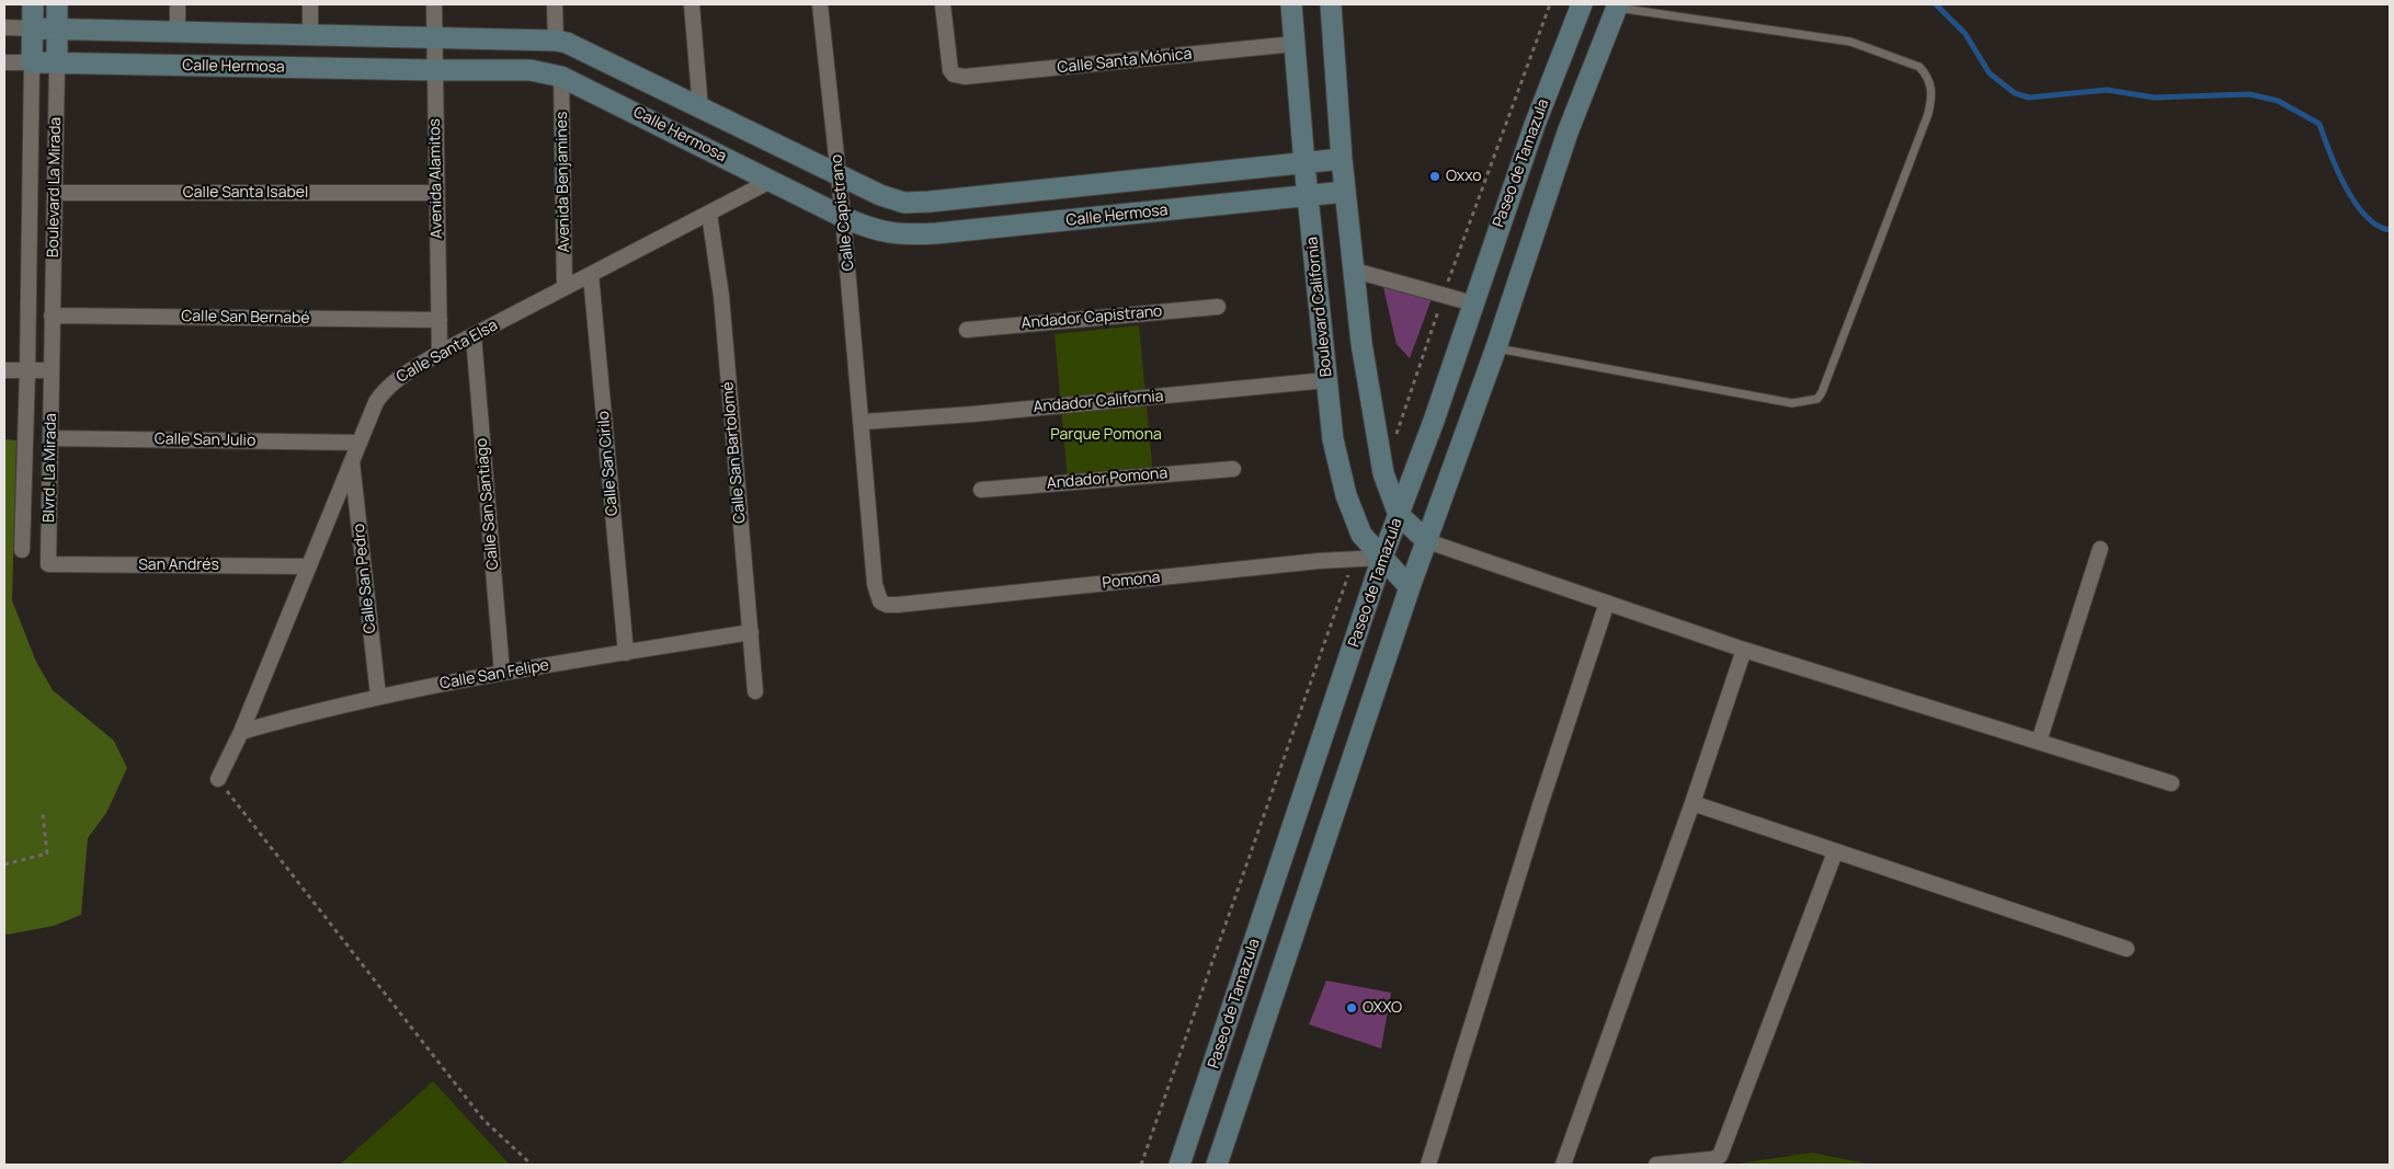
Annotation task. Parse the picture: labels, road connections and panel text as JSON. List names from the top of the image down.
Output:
{
  "streets": {
    "street": [
      "Calle Santa Mónica",
      "Calle Hermosa",
      "Paseo de Tamazula",
      "Avenida Alamitos",
      "Avenida Benjamines",
      "Boulevard La Mirada",
      "Calle Santa Isabel",
      "Calle Capistrano",
      "Boulevard California",
      "Calle San Bernabé",
      "Andador Capistrano",
      "Calle Santa Elsa",
      "Andador California",
      "Calle San Julio",
      "Calle San Bartolomé",
      "Calle San Cirilo",
      "Blvrd. La Mirada",
      "Andador Pomona",
      "Calle San Santiago",
      "San Andrés",
      "Calle San Pedro",
      "Pomona",
      "Calle San Felipe"
    ]
  },
  "crossings": [
    ["Calle Santa Mónica", "Boulevard California"],
    ["Calle Hermosa", "Avenida Alamitos"],
    ["Calle Hermosa", "Avenida Benjamines"],
    ["Calle Hermosa", "Boulevard La Mirada"],
    ["Calle Hermosa", "Calle Capistrano"],
    ["Calle Hermosa", "Boulevard California"],
    ["Calle Hermosa", "Calle Santa Elsa"],
    ["Paseo de Tamazula", "Boulevard California"],
    ["Paseo de Tamazula", "Pomona"],
    ["Avenida Alamitos", "Calle Santa Isabel"],
    ["Avenida Alamitos", "Calle San Bernabé"],
    ["Avenida Alamitos", "Calle Santa Elsa"],
    ["Avenida Benjamines", "Calle Santa Elsa"],
    ["Boulevard La Mirada", "Calle Santa Isabel"],
    ["Boulevard La Mirada", "Calle San Bernabé"],
    ["Boulevard La Mirada", "Blvrd. La Mirada"],
    ["Calle Capistrano", "Andador California"],
    ["Calle Capistrano", "Pomona"],
    ["Boulevard California", "Andador California"],
    ["Boulevard California", "Pomona"],
    ["Calle Santa Elsa", "Calle San Julio"],
    ["Calle Santa Elsa", "Calle San Bartolomé"],
    ["Calle Santa Elsa", "Calle San Cirilo"],
    ["Calle Santa Elsa", "Calle San Santiago"],
    ["Calle Santa Elsa", "San Andrés"],
    ["Calle Santa Elsa", "Calle San Pedro"],
    ["Calle Santa Elsa", "Calle San Felipe"],
    ["Calle San Julio", "Blvrd. La Mirada"],
    ["Calle San Bartolomé", "Calle San Felipe"],
    ["Calle San Cirilo", "Calle San Felipe"],
    ["Blvrd. La Mirada", "San Andrés"],
    ["Calle San Santiago", "Calle San Felipe"],
    ["Calle San Pedro", "Calle San Felipe"]
  ],
  "parks": ["Parque Pomona"],
  "places": ["Oxxo", "OXXO"]
}
